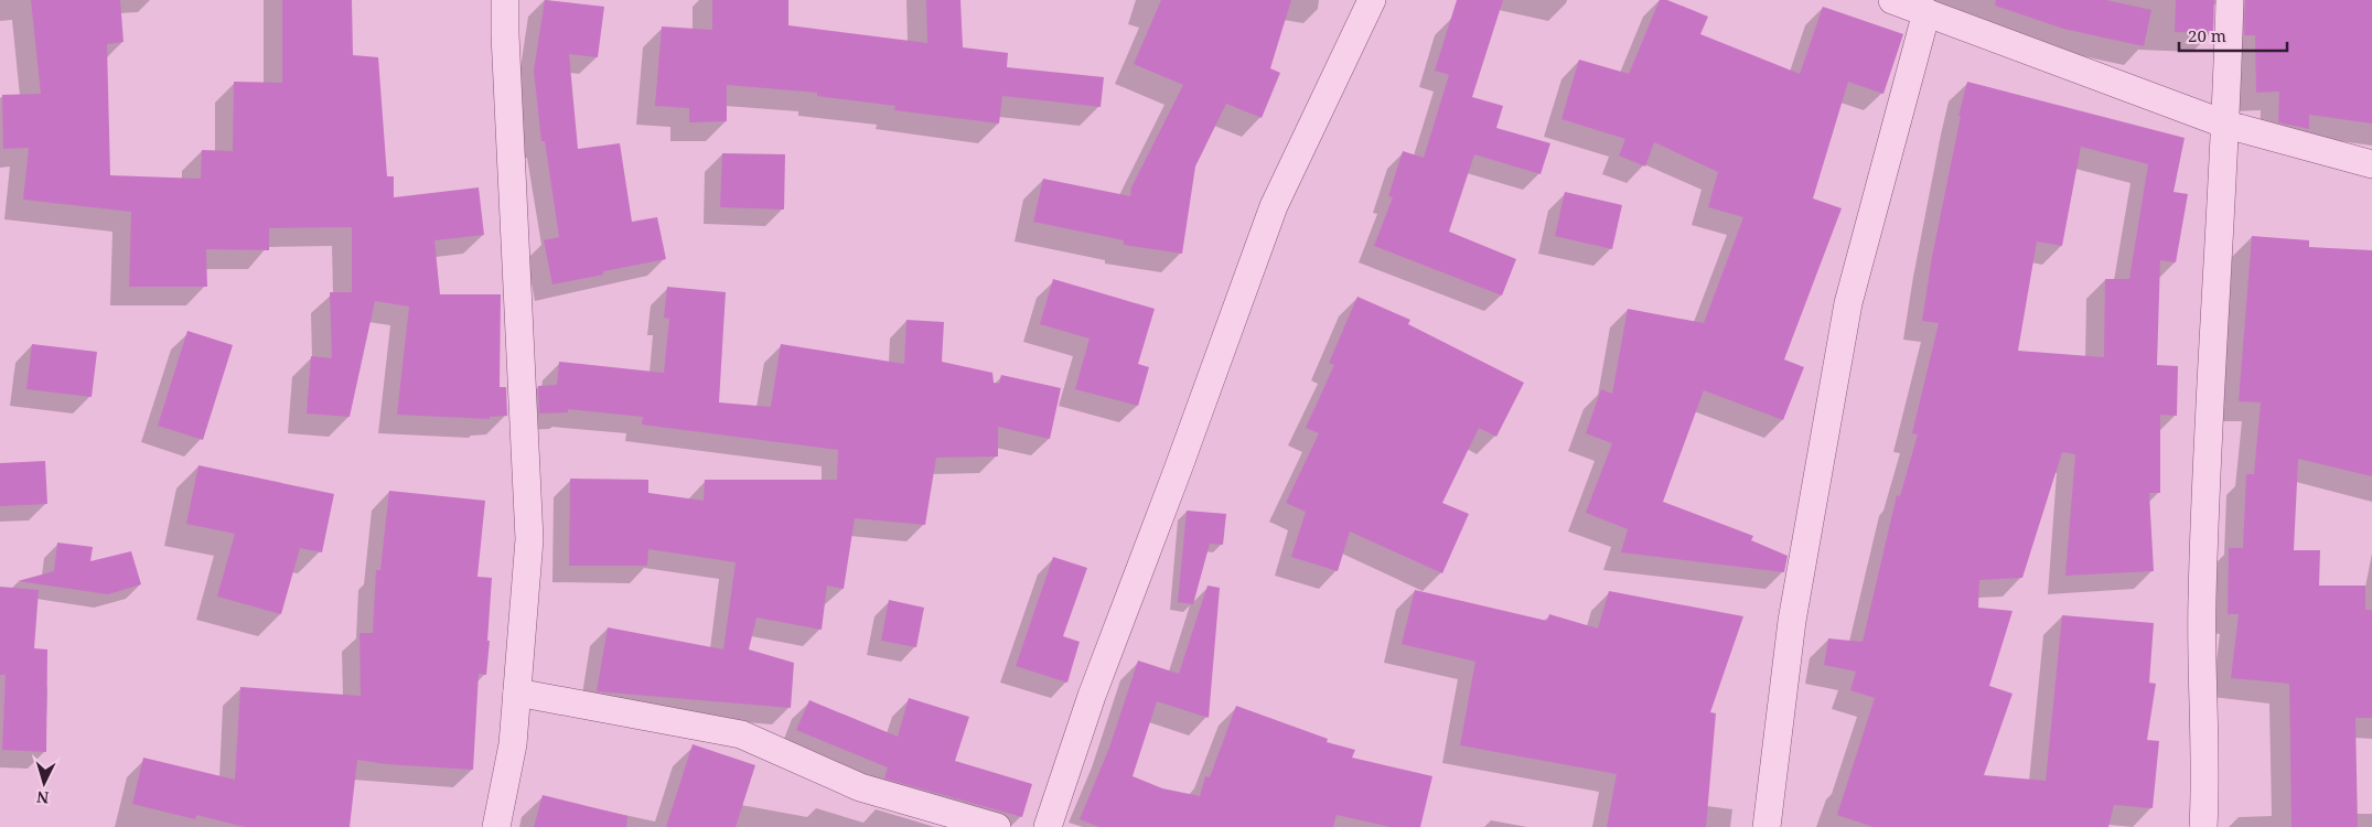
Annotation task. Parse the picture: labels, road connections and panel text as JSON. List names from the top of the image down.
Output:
{
  "scale_bar": "20 m",
  "north": "bottom"
}
